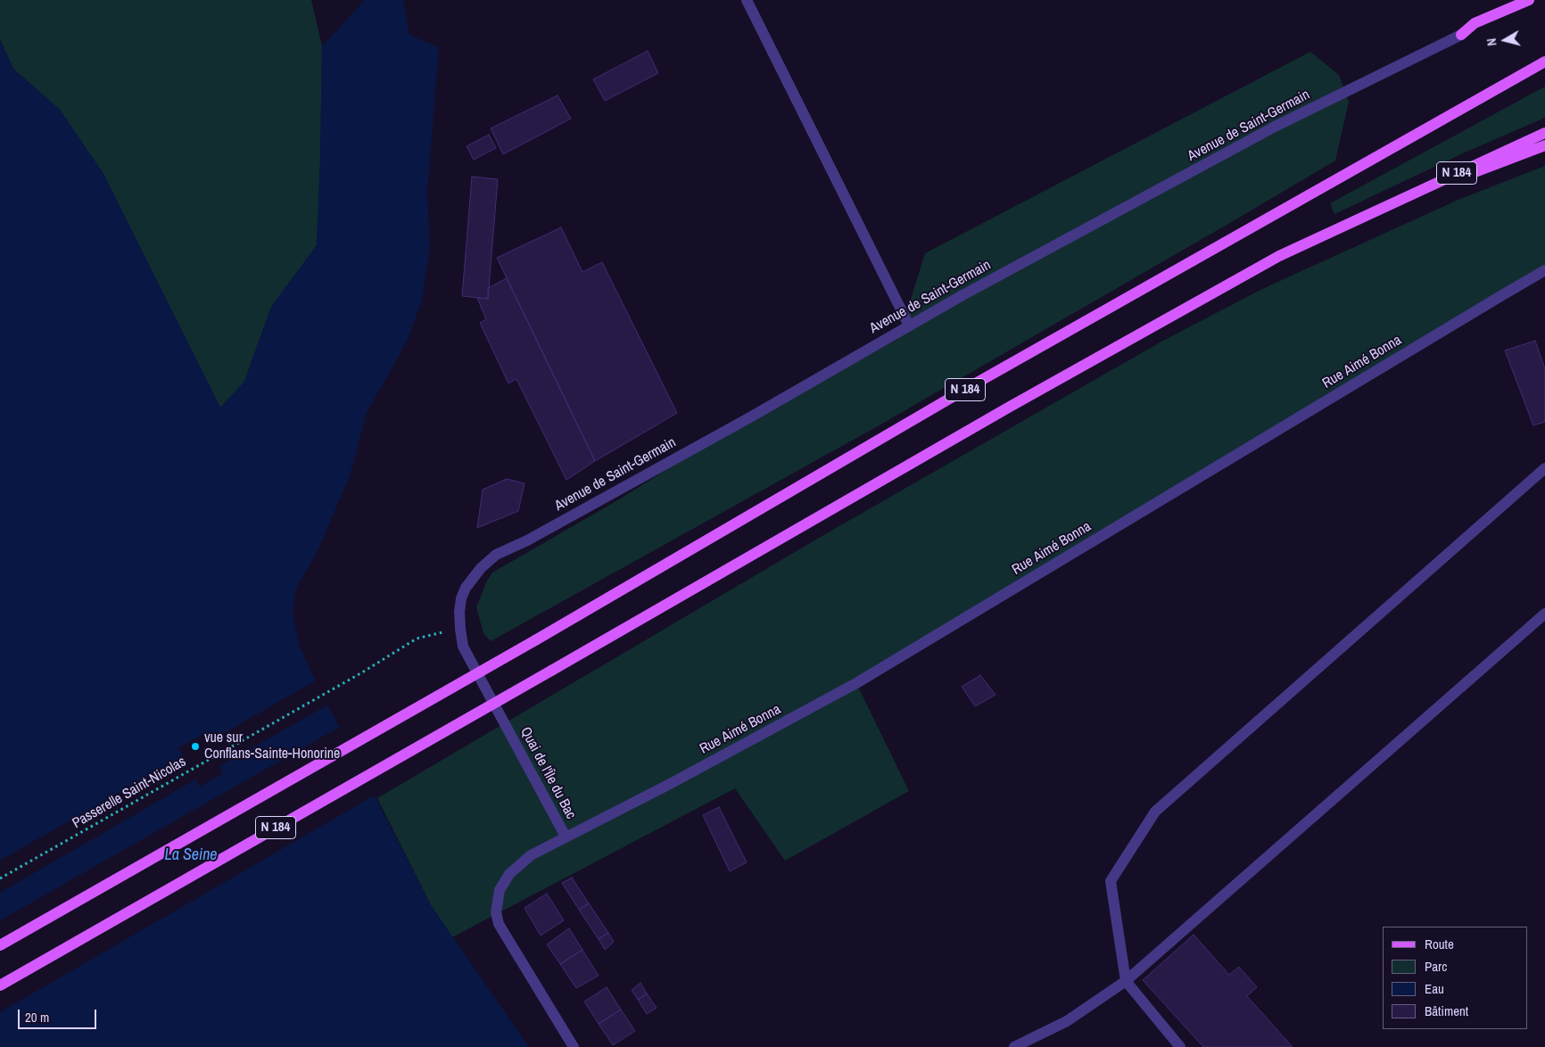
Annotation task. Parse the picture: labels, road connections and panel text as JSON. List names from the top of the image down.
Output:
{
  "streets": {
    "main road": ["N 184"],
    "street": ["Avenue de Saint-Germain", "Rue Aimé Bonna", "Quai de l'Île du Bac"],
    "path": ["Passerelle Saint-Nicolas"]
  },
  "crossings": [
    ["Avenue de Saint-Germain", "Quai de l'Île du Bac"],
    ["Avenue de Saint-Germain", "Passerelle Saint-Nicolas"],
    ["Rue Aimé Bonna", "Quai de l'Île du Bac"],
    ["Quai de l'Île du Bac", "Passerelle Saint-Nicolas"]
  ],
  "water": ["La Seine"],
  "places": ["vue sur Conflans-Sainte-Honorine"],
  "legend": [
    "Route",
    "Parc",
    "Eau",
    "Bâtiment"
  ],
  "scale_bar": "20 m",
  "north": "left"
}
